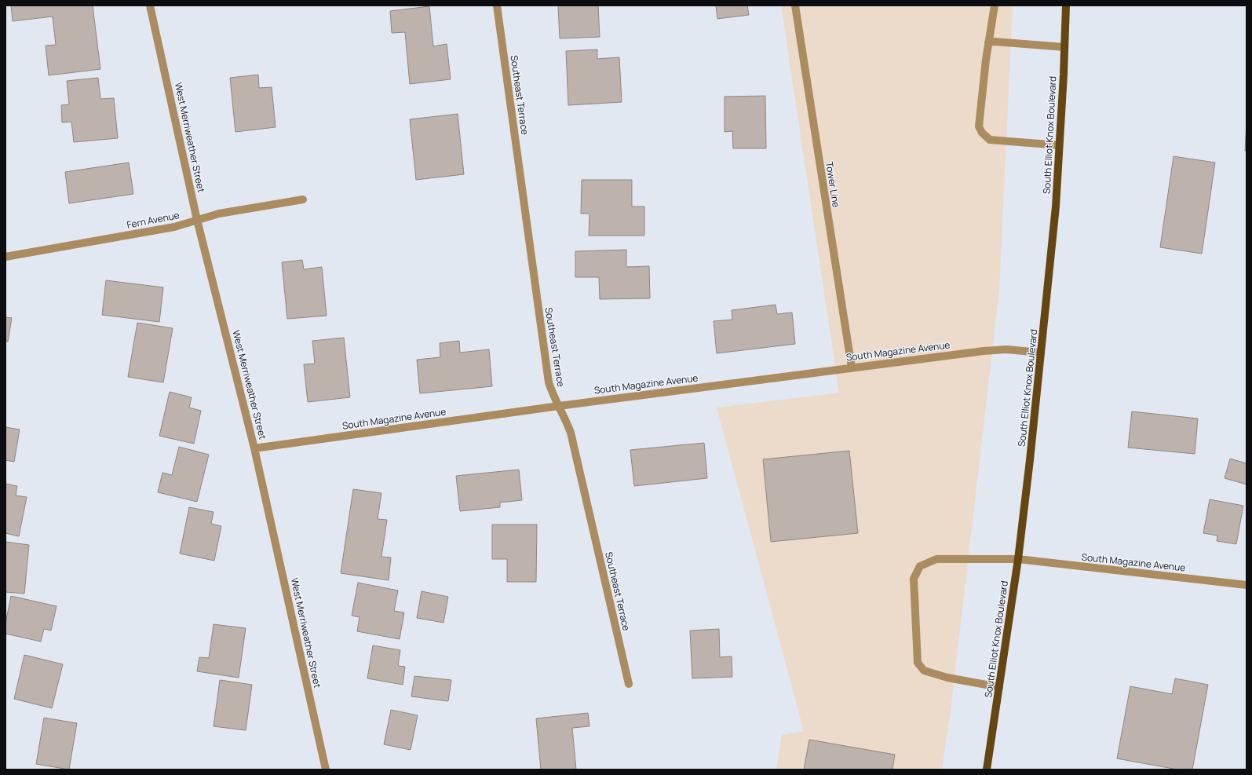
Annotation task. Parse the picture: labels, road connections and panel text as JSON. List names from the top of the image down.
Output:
{
  "streets": {
    "main road": ["South Elliot Knox Boulevard"],
    "street": [
      "Southeast Terrace",
      "West Merriweather Street",
      "Tower Line",
      "Fern Avenue",
      "South Magazine Avenue"
    ]
  },
  "crossings": [
    ["Southeast Terrace", "South Magazine Avenue"],
    ["South Elliot Knox Boulevard", "South Magazine Avenue"],
    ["West Merriweather Street", "Fern Avenue"],
    ["West Merriweather Street", "South Magazine Avenue"],
    ["Tower Line", "South Magazine Avenue"]
  ]
}
